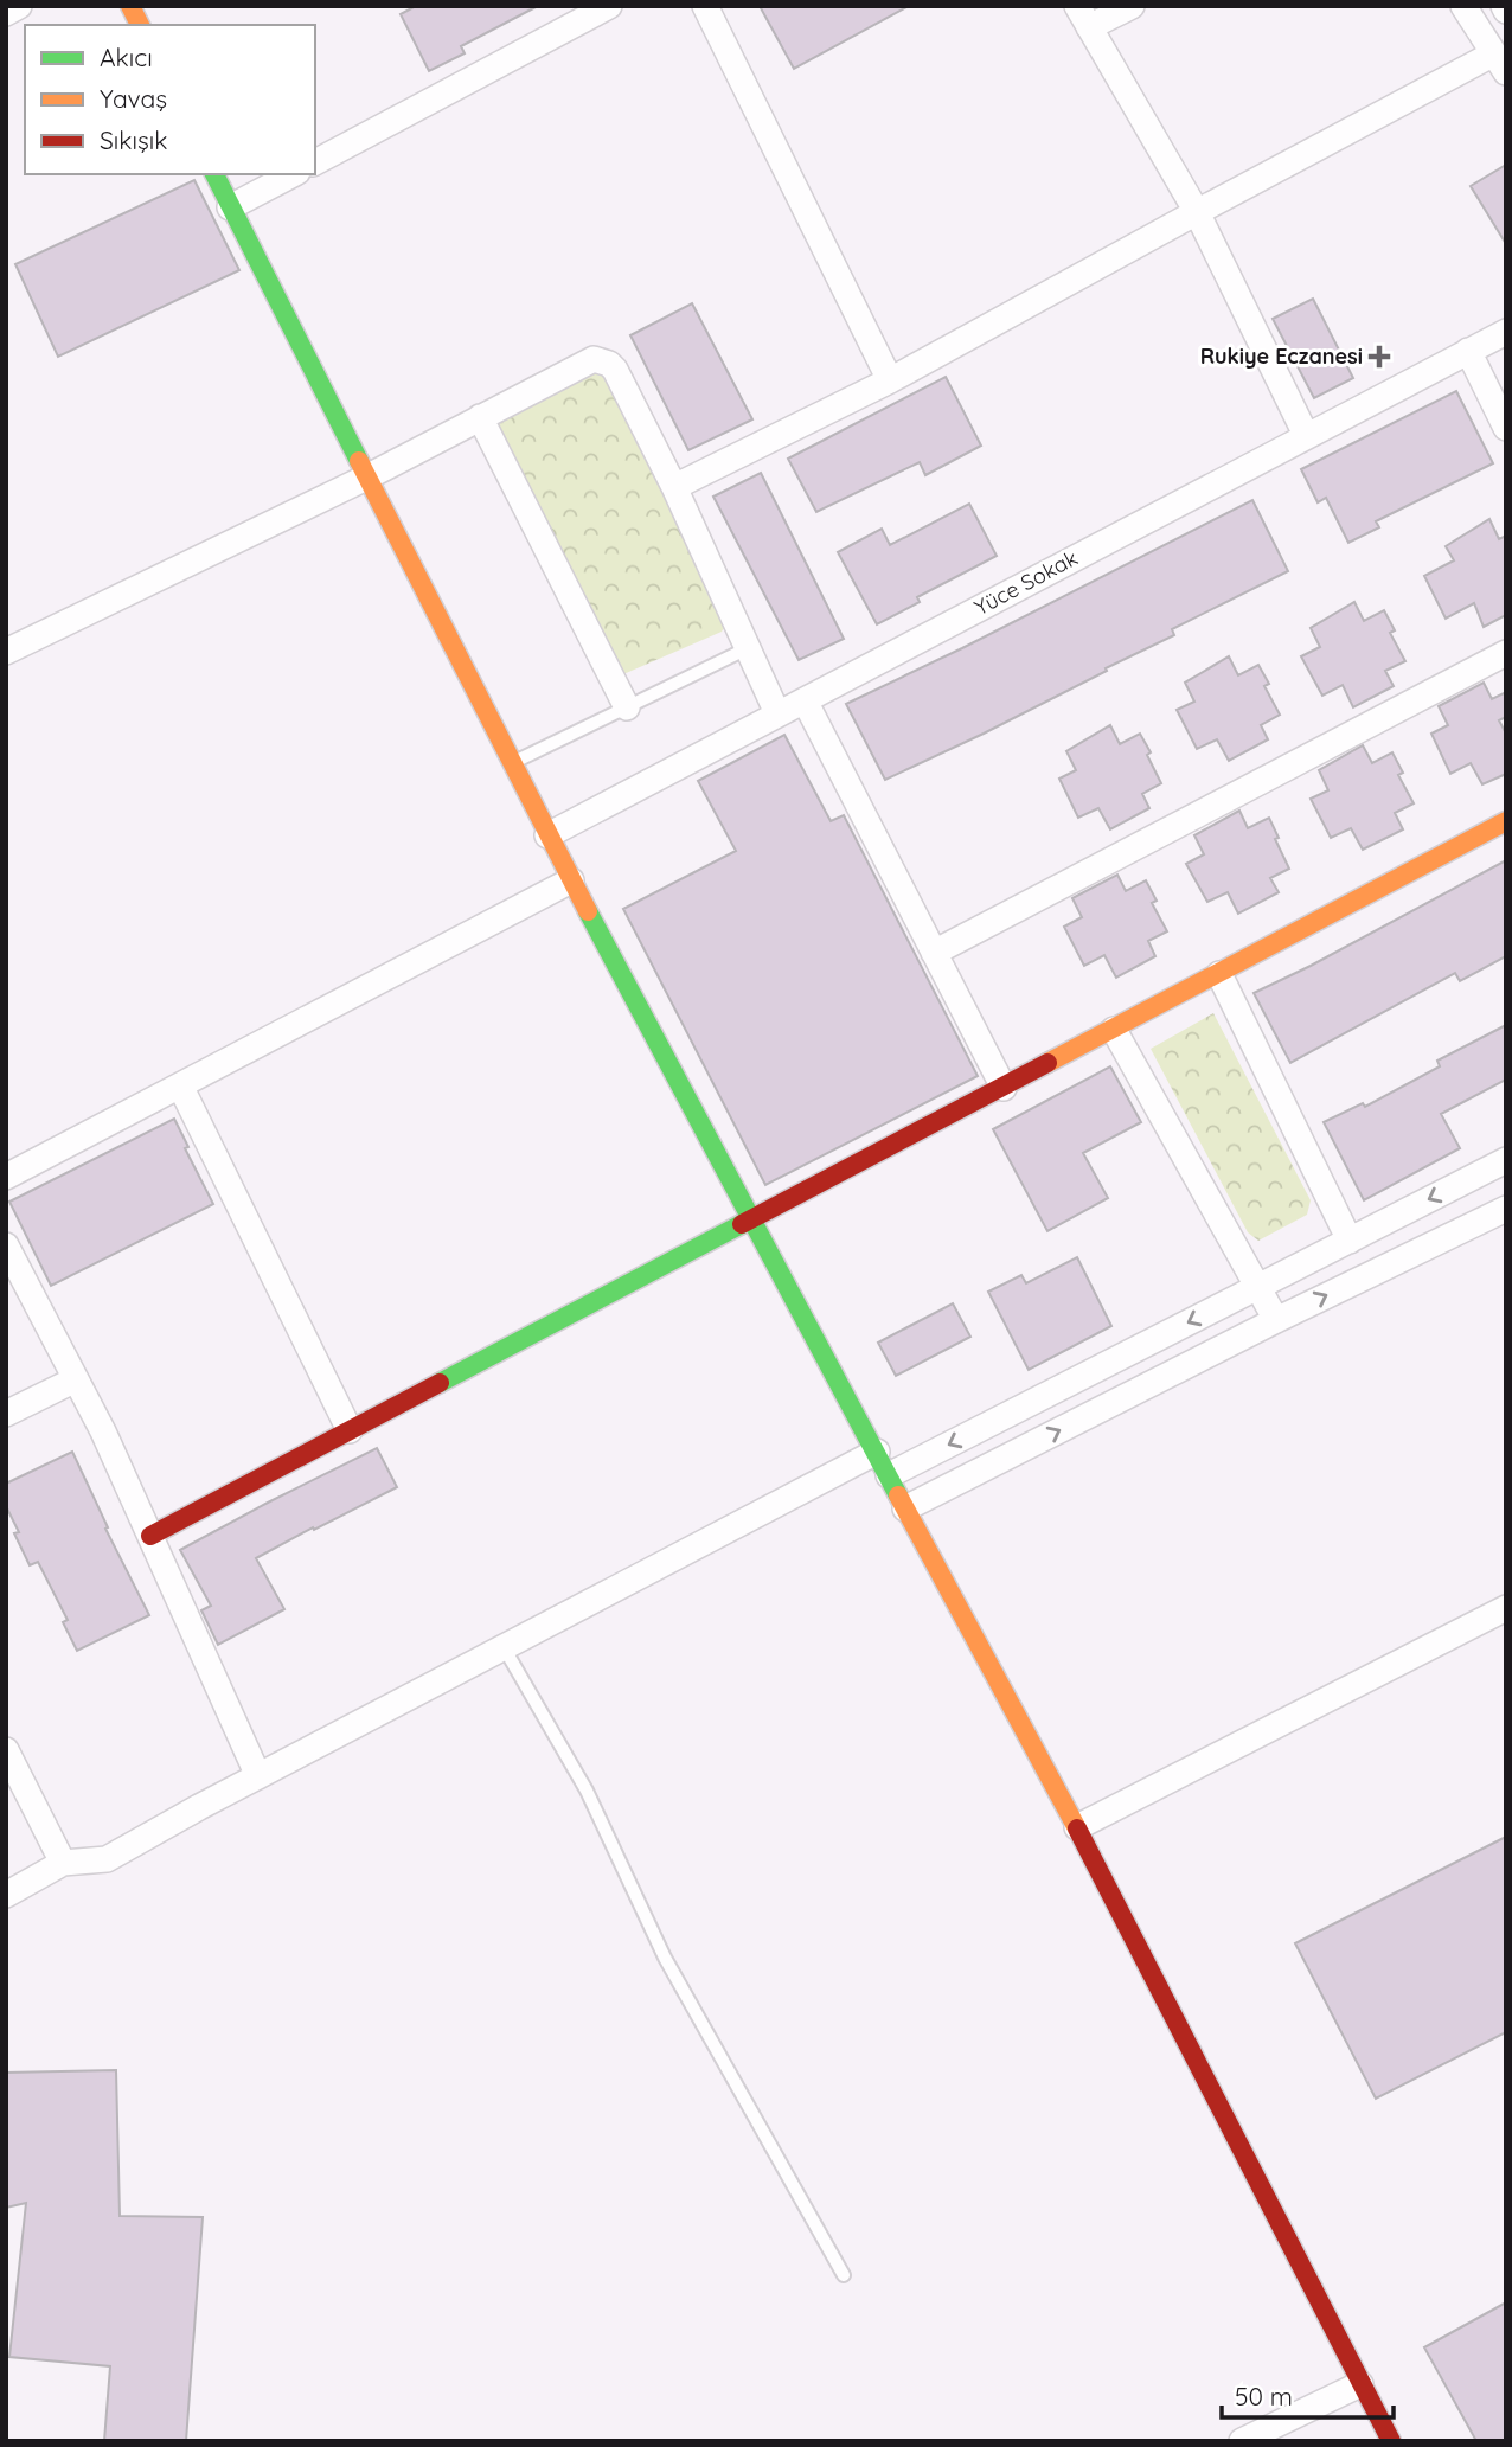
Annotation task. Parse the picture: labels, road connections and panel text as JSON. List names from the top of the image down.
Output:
{
  "streets": {
    "street": ["Yüce Sokak"]
  },
  "places": {
    "health": ["Rukiye Eczanesi"]
  },
  "legend": ["Akıcı", "Yavaş", "Sıkışık"],
  "scale_bar": "50 m"
}
